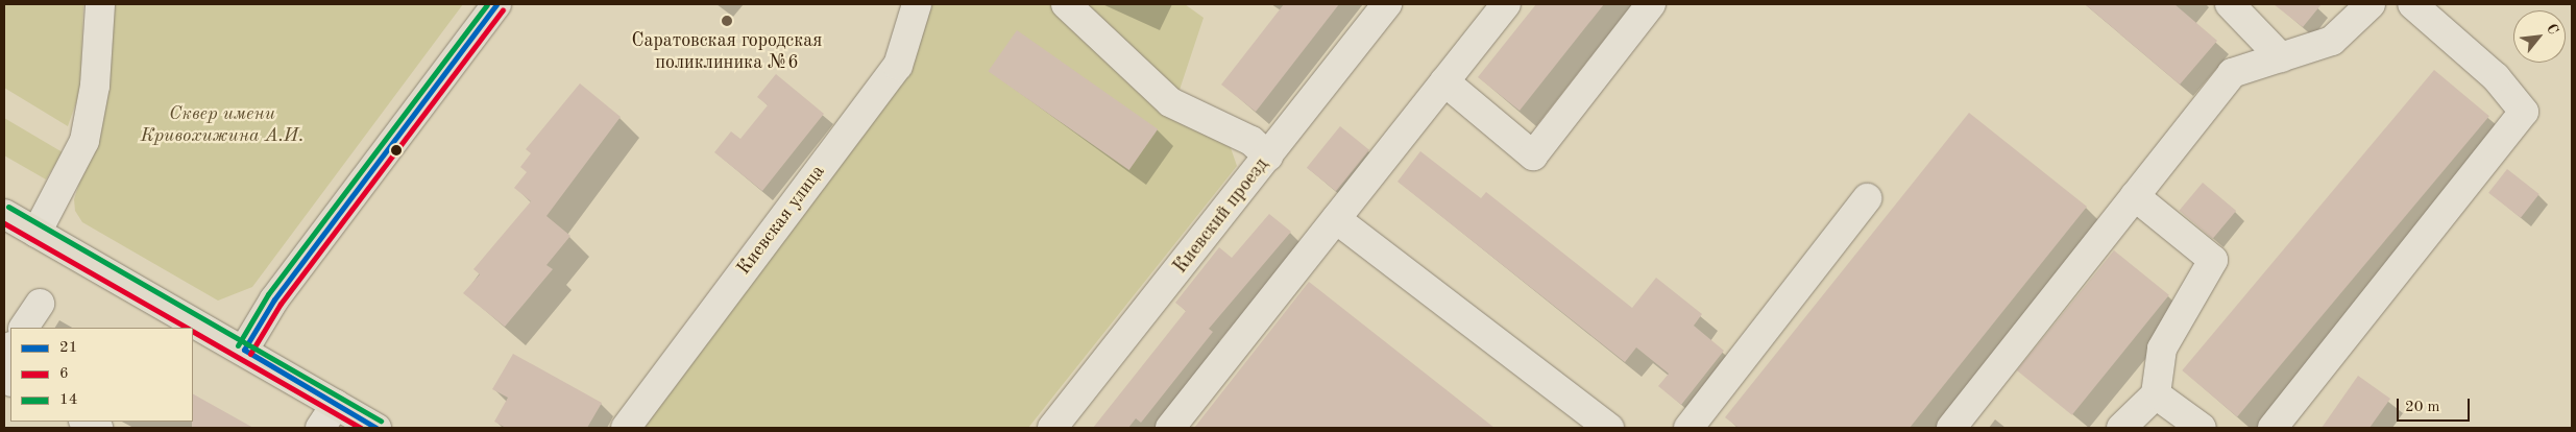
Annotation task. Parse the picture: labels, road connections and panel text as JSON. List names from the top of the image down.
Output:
{
  "streets": {
    "street": ["Киевский проезд", "Киевская улица"]
  },
  "parks": ["Сквер имени Кривохижина А.И."],
  "places": ["Саратовская городская поликлиника №6"],
  "lines": ["transit line 21", "transit line 14", "transit line 6"],
  "legend": ["21", "6", "14"],
  "scale_bar": "20 m",
  "north": "top right"
}
